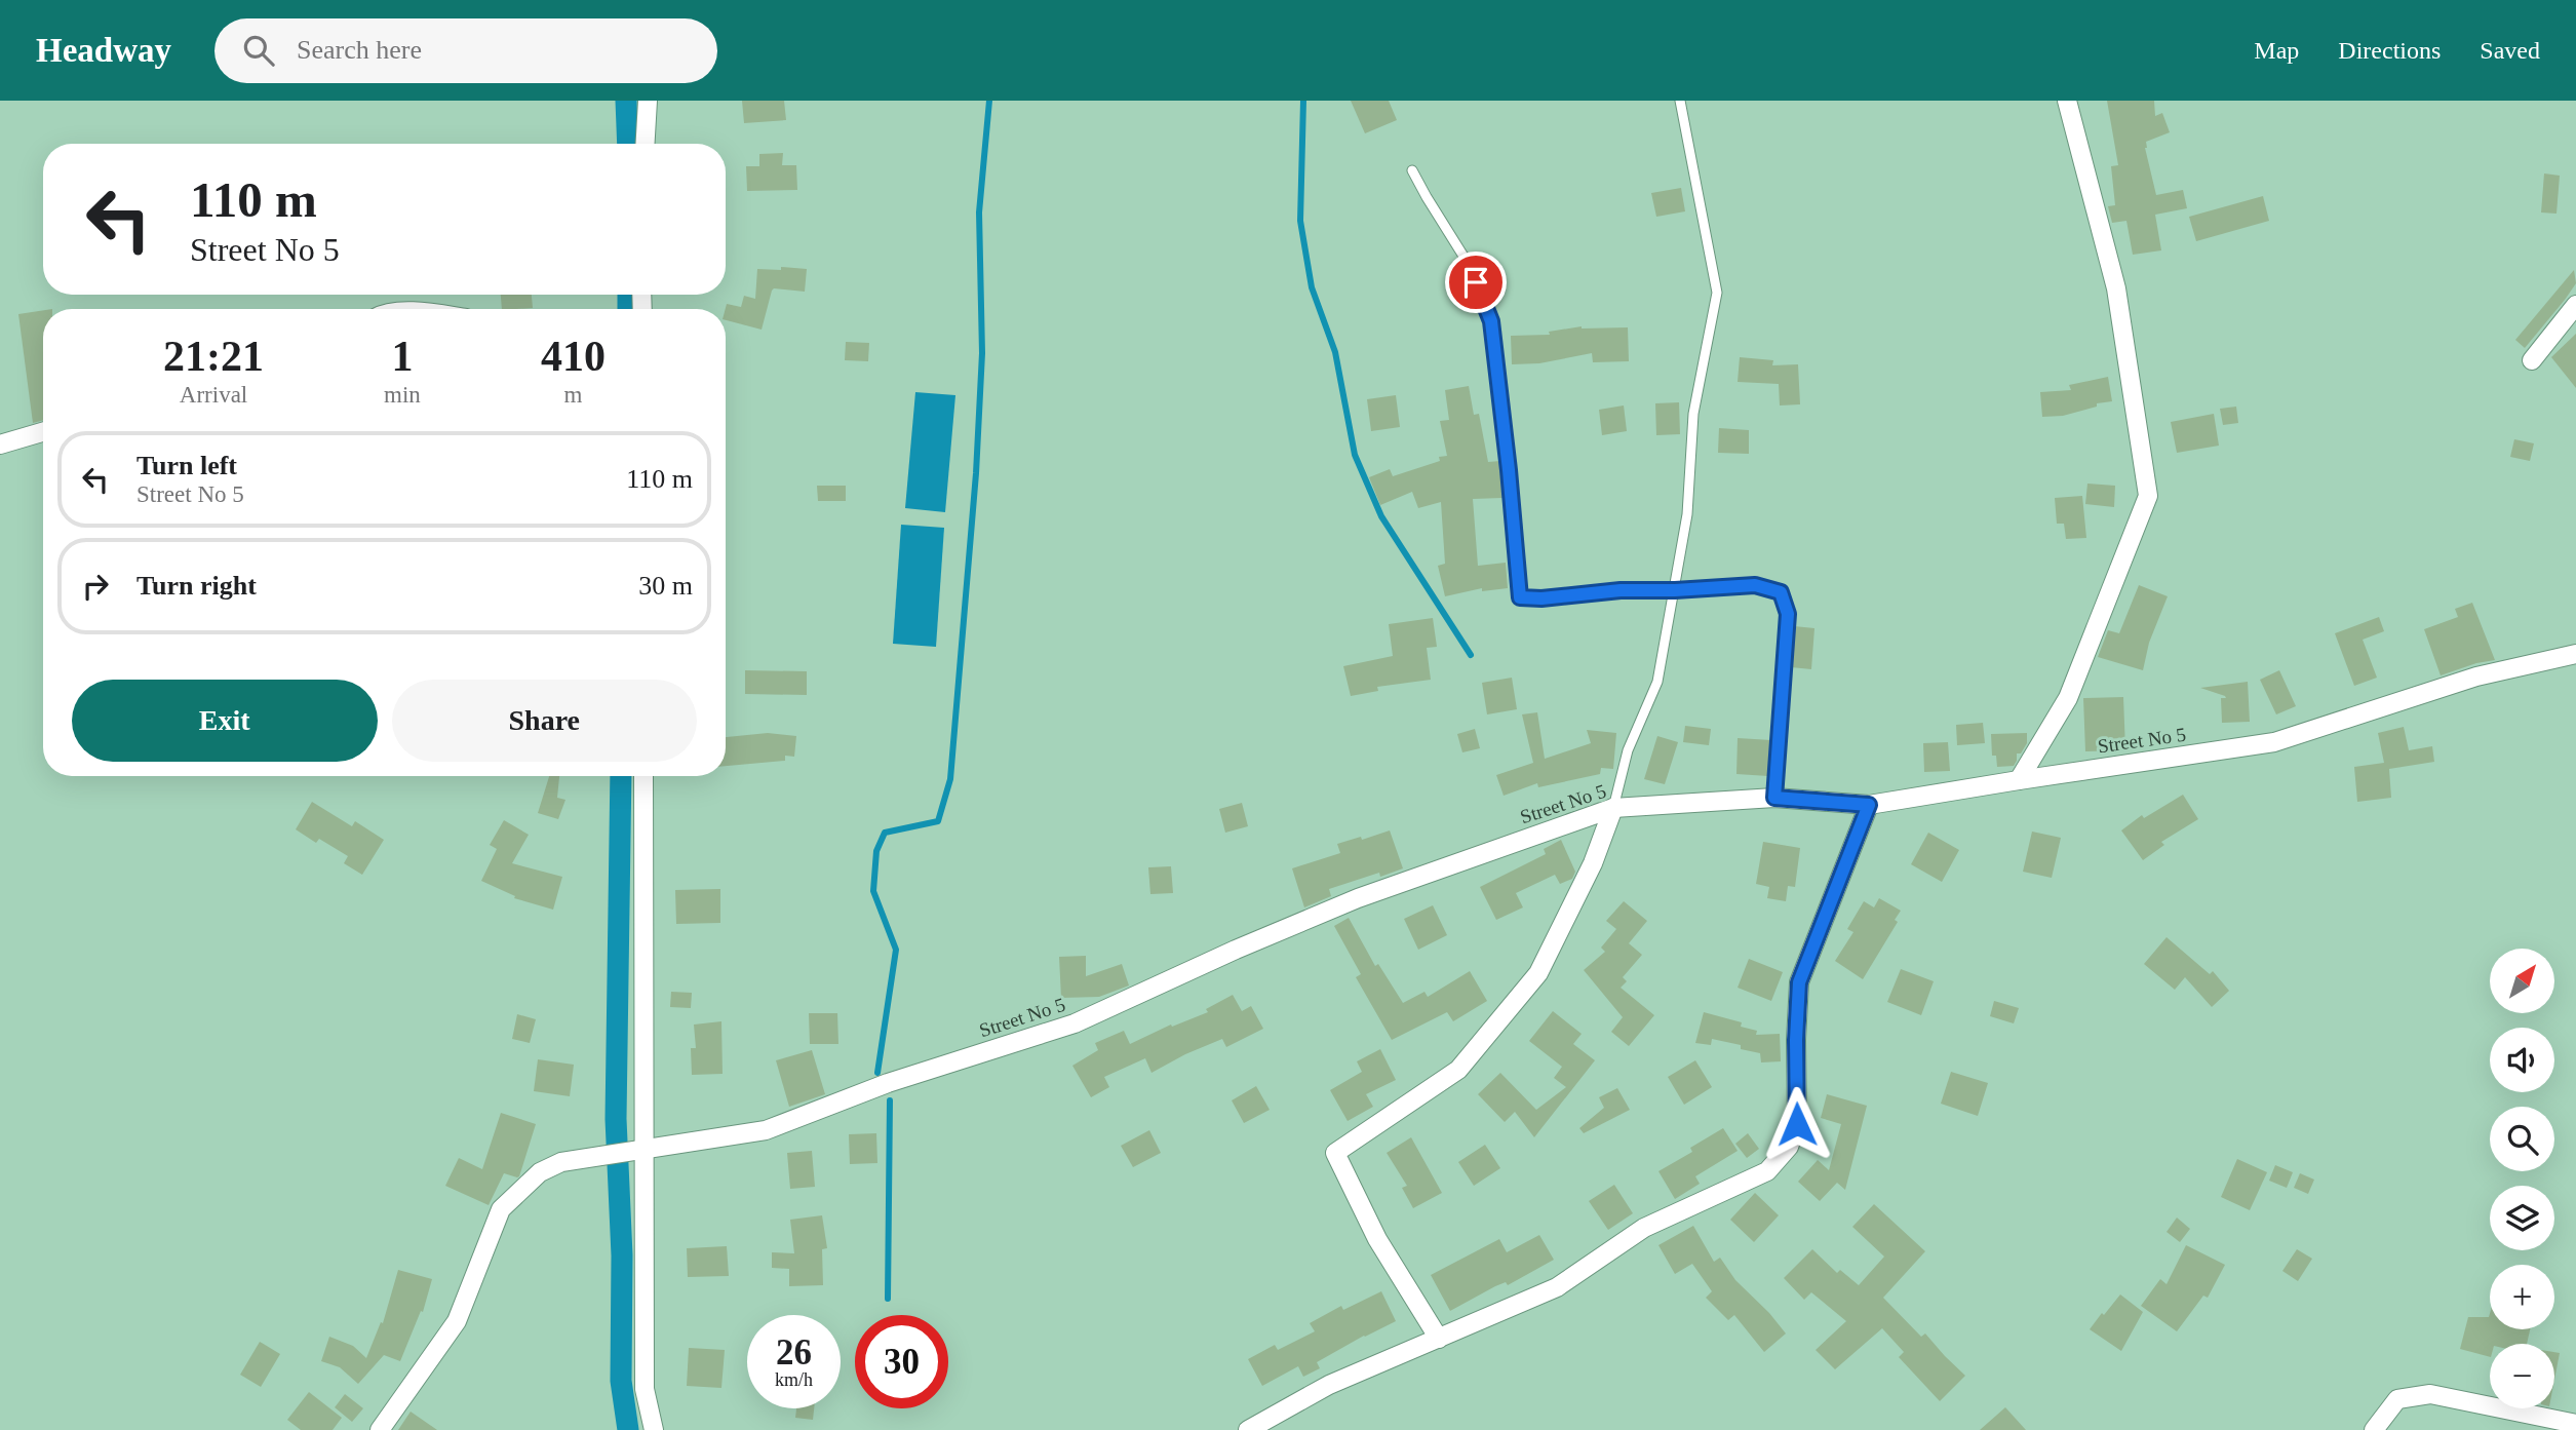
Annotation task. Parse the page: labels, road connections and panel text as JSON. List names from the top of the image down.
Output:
{
  "streets": {
    "street": ["Street No 5"]
  },
  "north": "top right",
  "page": {
    "header": "Headway",
    "search": "Search here",
    "nav": ["Map", "Directions", "Saved"],
    "turn": ["110 m", "Street No 5"],
    "eta": [
      "21:21",
      "Arrival",
      "1",
      "min",
      "410",
      "m"
    ],
    "list": [
      {
        "name": "Turn left",
        "note": "Street No 5",
        "value": "110 m"
      },
      {
        "name": "Turn right",
        "value": "30 m"
      }
    ],
    "buttons": ["Exit", "Share"],
    "map_buttons": ["+", "−"],
    "speed": "26 km/h",
    "limit": "30"
  }
}
